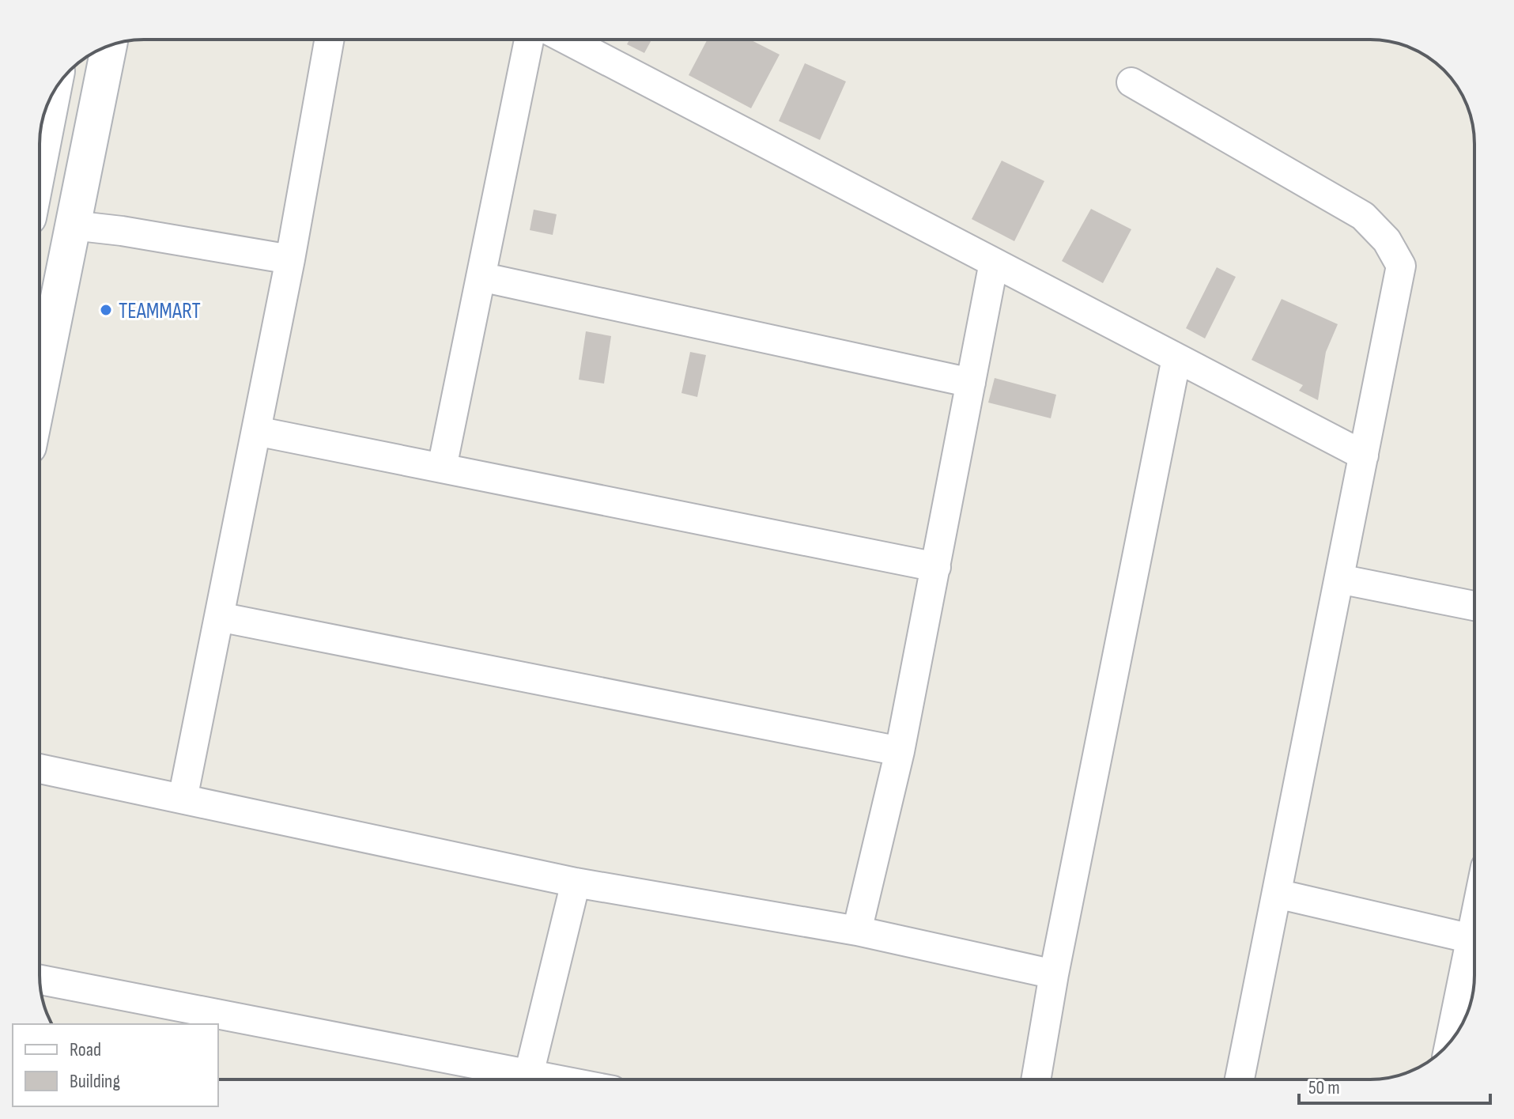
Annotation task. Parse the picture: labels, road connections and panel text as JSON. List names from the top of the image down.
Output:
{
  "places": ["TEAMMART"],
  "legend": ["Road", "Building"],
  "scale_bar": "50 m"
}
